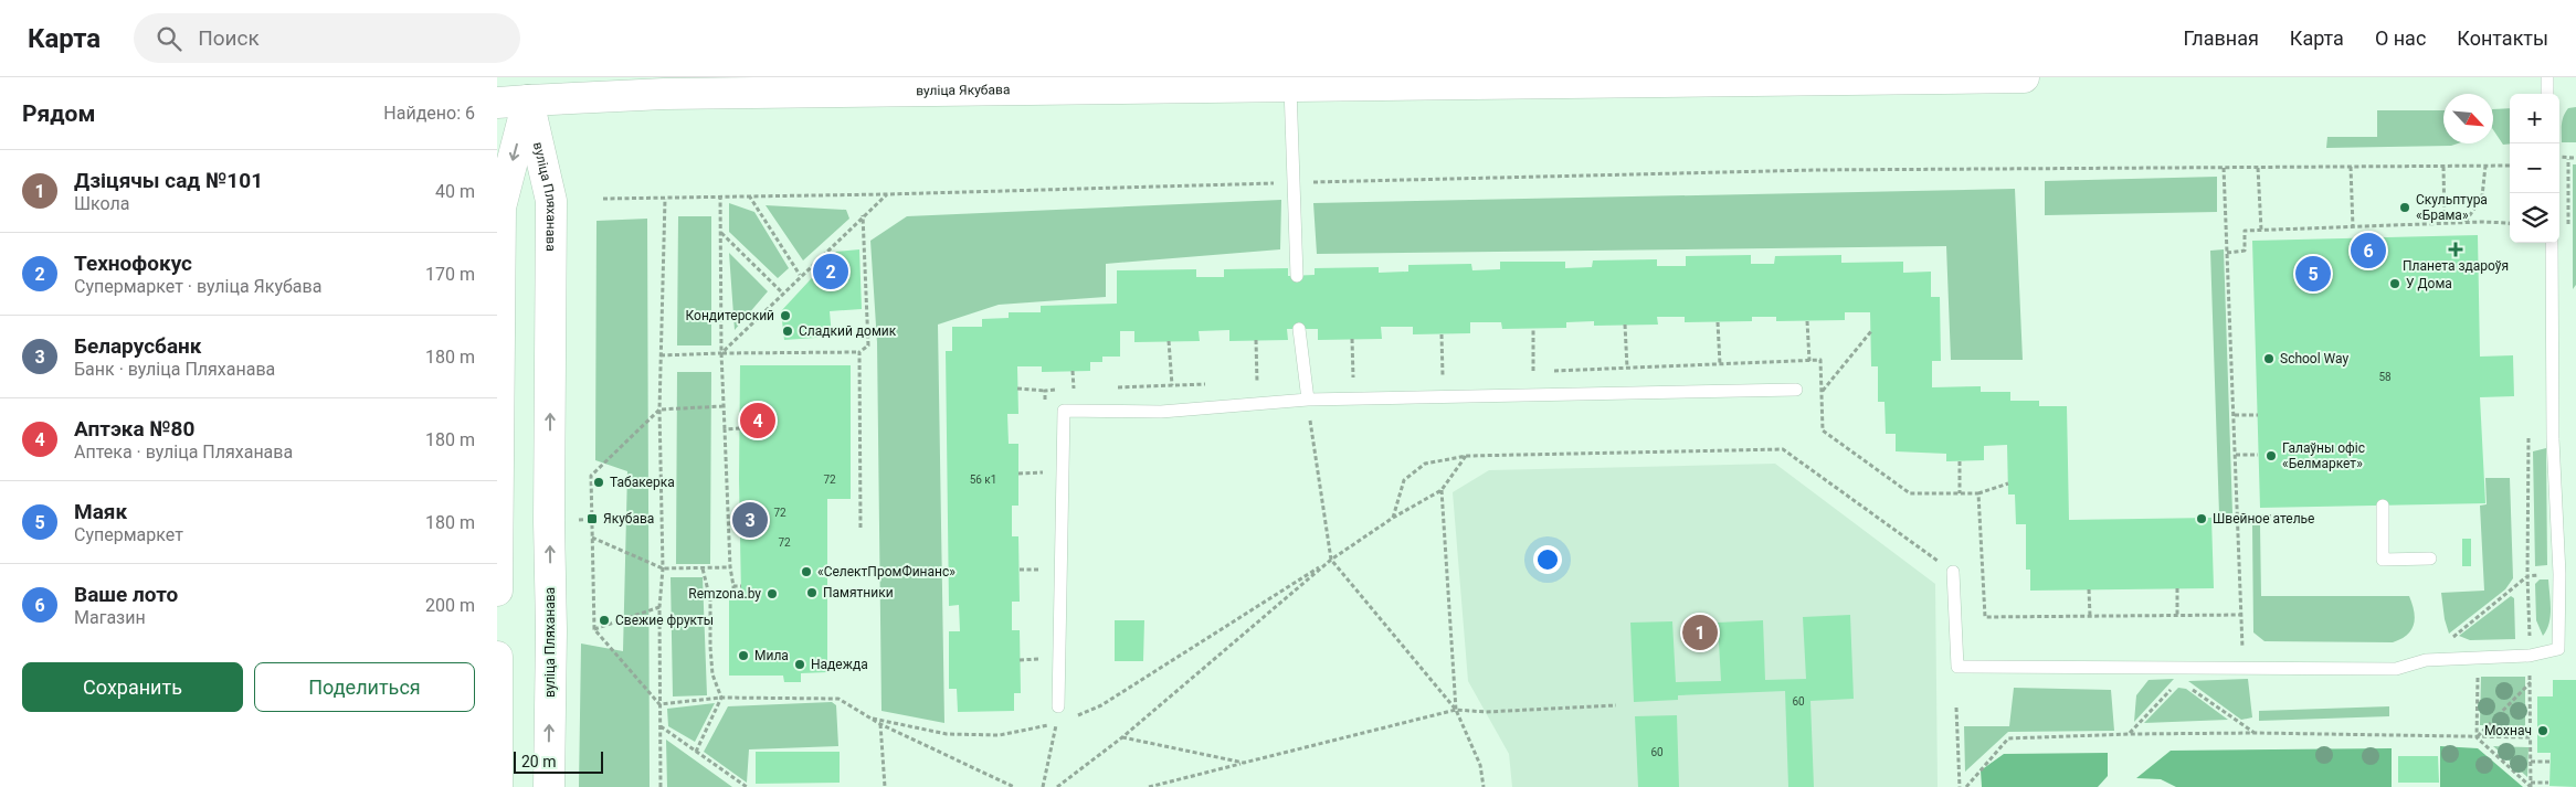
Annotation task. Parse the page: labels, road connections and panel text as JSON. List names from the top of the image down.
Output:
{
  "streets": {
    "street": ["вуліца Якубава", "вуліца Пляханава"]
  },
  "crossings": [
    ["вуліца Якубава", "вуліца Пляханава"]
  ],
  "places": {
    "other": [
      "Скульптура «Брама»",
      "У Дома",
      "Кондитерский",
      "Сладкий домик",
      "School Way",
      "Галаўны офіс «Белмаркет»",
      "Табакерка",
      "Швейное ателье",
      "«СелектПромФинанс»",
      "Памятники",
      "Remzona.by",
      "Свежие фрукты",
      "Мила",
      "Надежда",
      "Мохнач"
    ],
    "health": ["Планета здароўя"],
    "transit": ["Якубава"]
  },
  "house_numbers": [
    "58",
    "72",
    "56 к1",
    "72",
    "72",
    "60",
    "60"
  ],
  "scale_bar": "20 m",
  "north": "bottom right",
  "page": {
    "header": "Карта",
    "search": "Поиск",
    "nav": [
      "Главная",
      "Карта",
      "О нас",
      "Контакты"
    ],
    "heading": ["Рядом", "Найдено: 6"],
    "map_buttons": ["+", "−"],
    "list": [
      {
        "mark": "1",
        "name": "Дзіцячы сад №101",
        "note": "Школа",
        "value": "40 m"
      },
      {
        "mark": "2",
        "name": "Технофокус",
        "note": "Супермаркет · вуліца Якубава",
        "value": "170 m"
      },
      {
        "mark": "3",
        "name": "Беларусбанк",
        "note": "Банк · вуліца Пляханава",
        "value": "180 m"
      },
      {
        "mark": "4",
        "name": "Аптэка №80",
        "note": "Аптека · вуліца Пляханава",
        "value": "180 m"
      },
      {
        "mark": "5",
        "name": "Маяк",
        "note": "Супермаркет",
        "value": "180 m"
      },
      {
        "mark": "6",
        "name": "Ваше лото",
        "note": "Магазин",
        "value": "200 m"
      }
    ],
    "pins": [
      "6",
      "2",
      "5",
      "4",
      "3",
      "1"
    ],
    "buttons": ["Сохранить", "Поделиться"],
    "scale": "20 m"
  }
}
